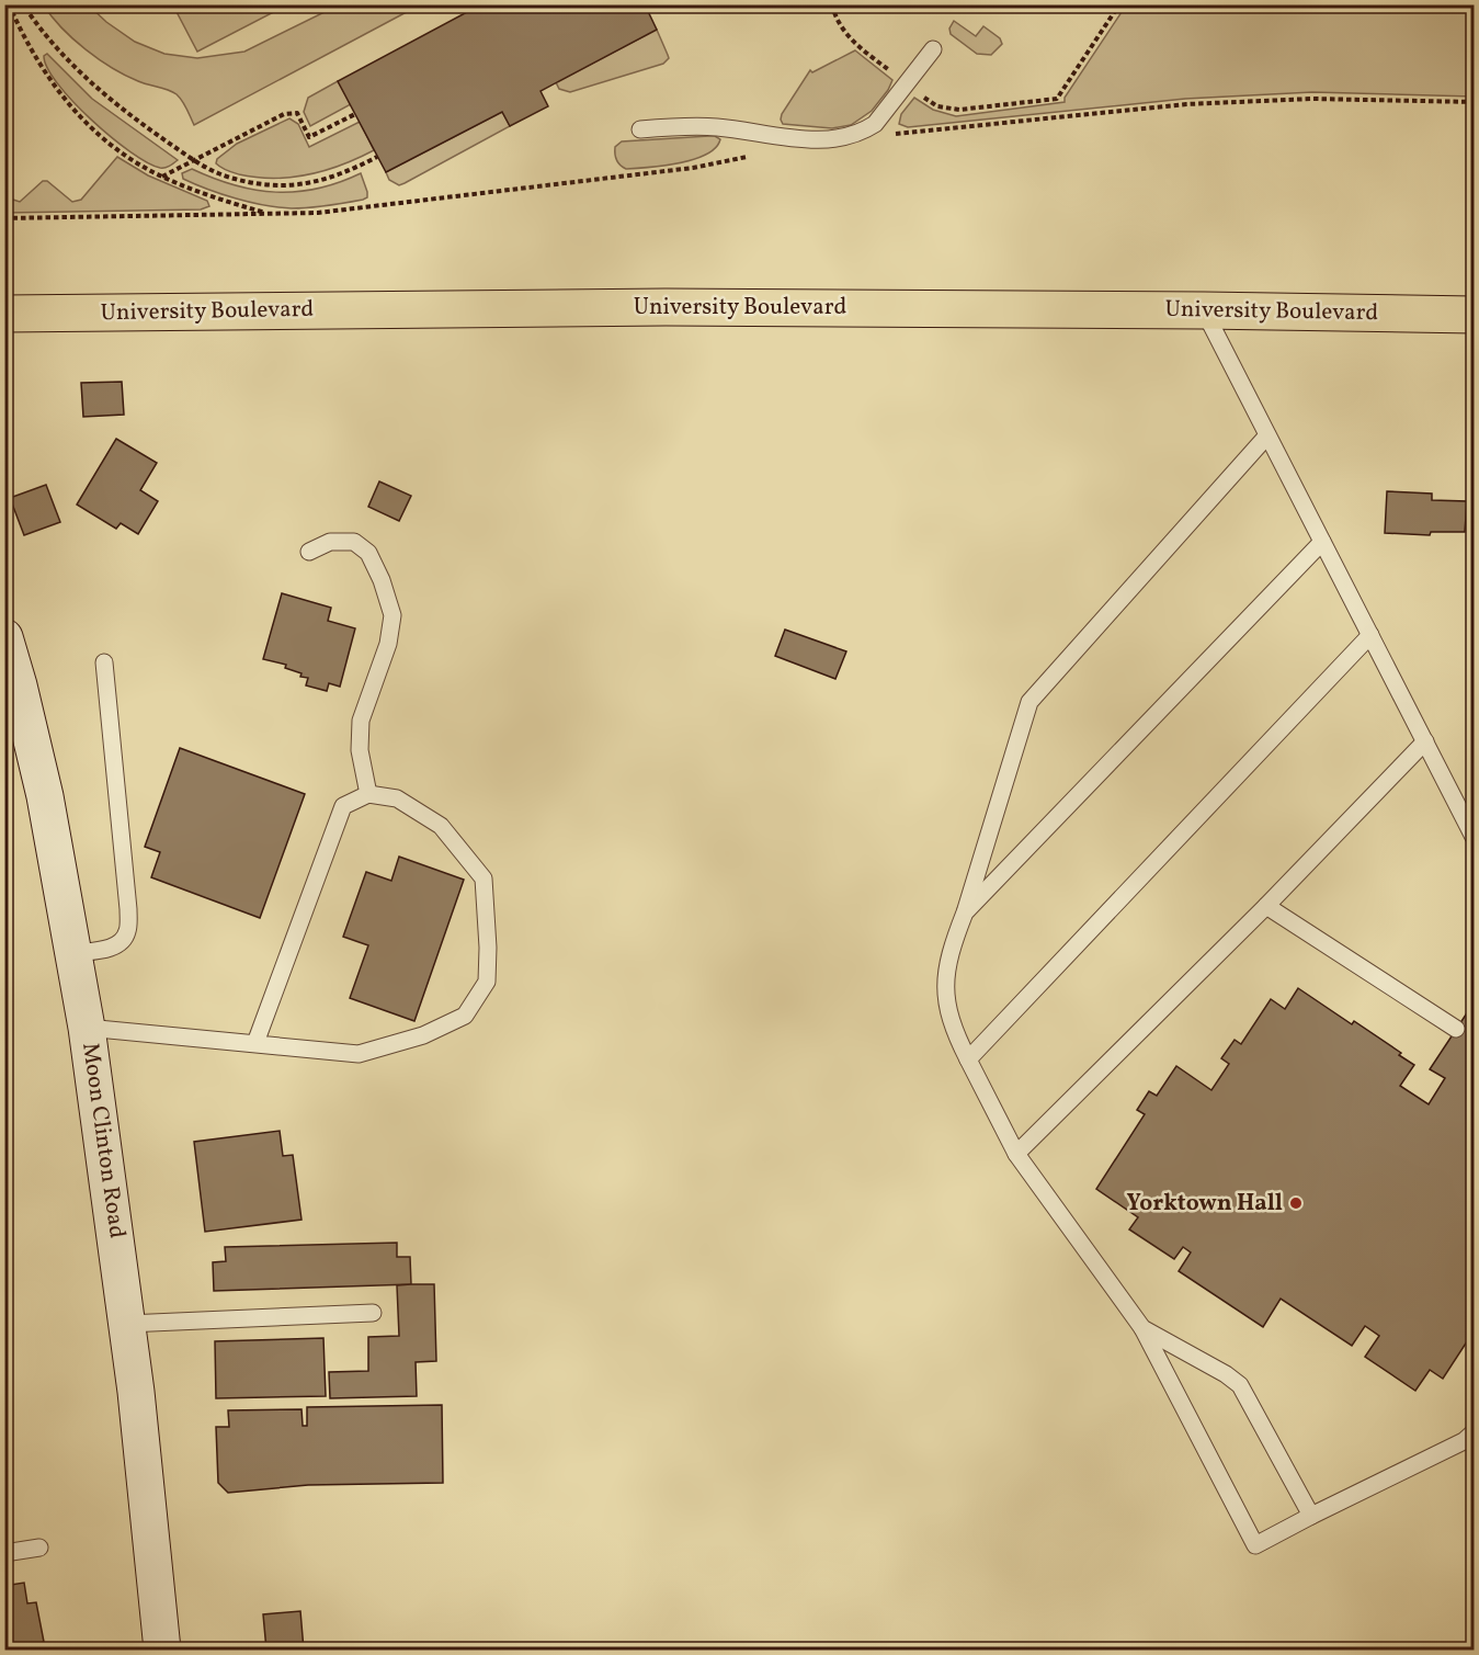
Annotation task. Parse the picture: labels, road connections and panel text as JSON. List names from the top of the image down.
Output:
{
  "streets": {
    "main road": ["University Boulevard"],
    "street": ["Moon Clinton Road"]
  },
  "places": ["Yorktown Hall"]
}
